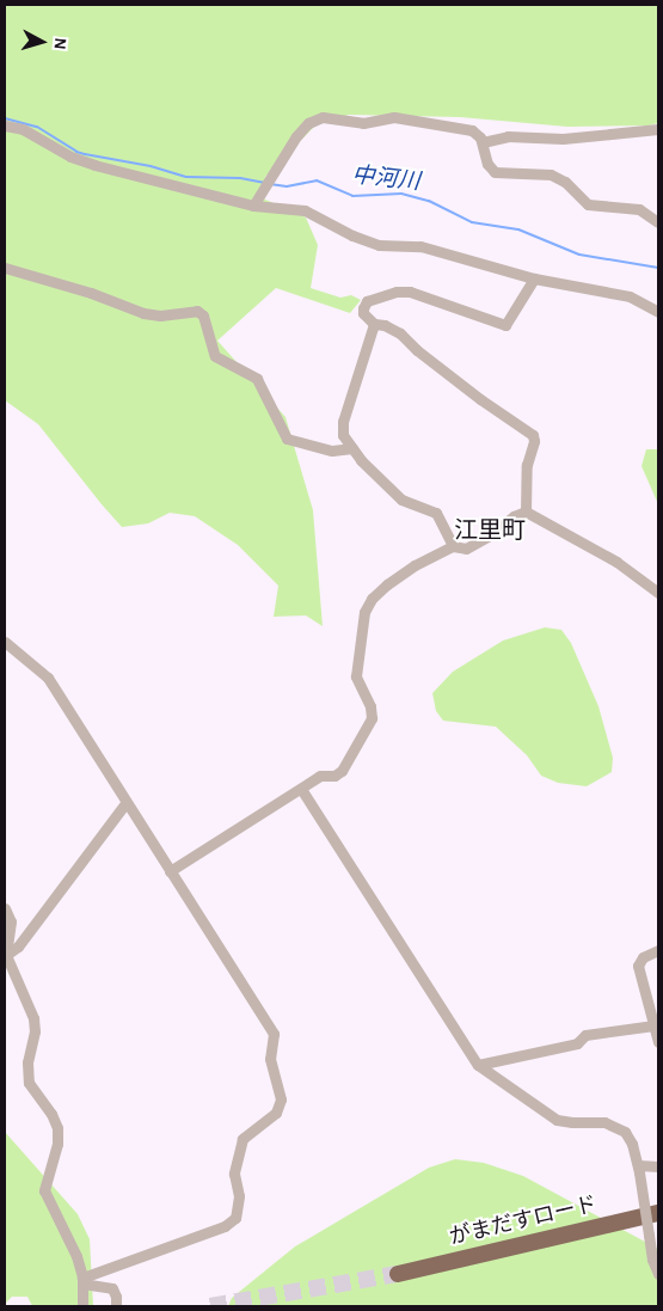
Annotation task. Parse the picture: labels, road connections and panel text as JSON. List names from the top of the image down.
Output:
{
  "streets": {
    "highway": ["がまだすロード"]
  },
  "districts": ["江里町"],
  "water": ["中河川"],
  "north": "right"
}
